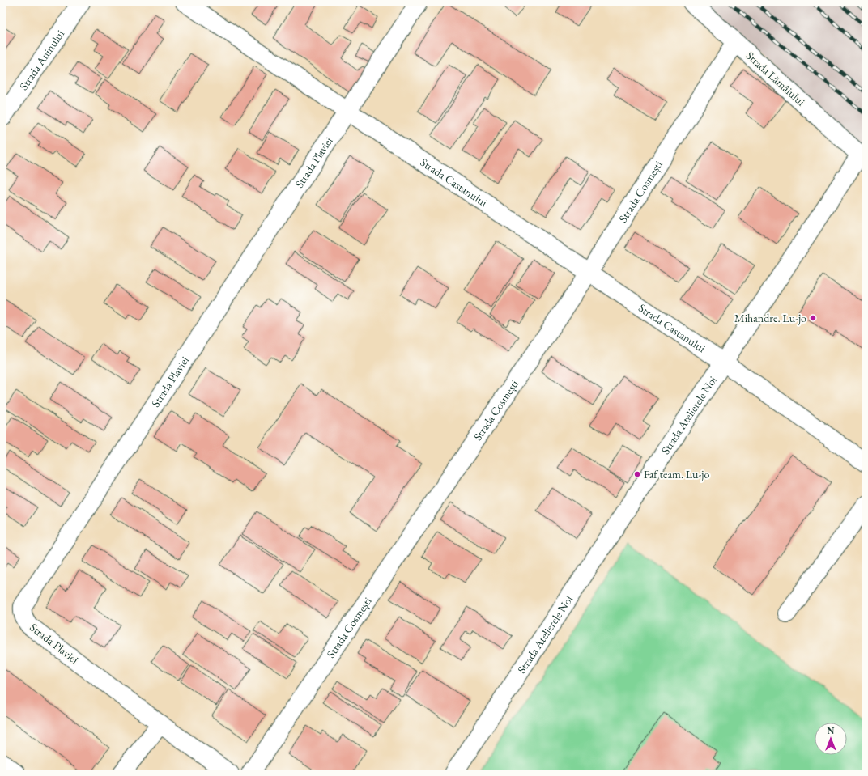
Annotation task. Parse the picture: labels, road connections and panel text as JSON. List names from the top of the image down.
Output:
{
  "streets": {
    "street": [
      "Strada Aninului",
      "Strada Lămâiului",
      "Strada Plaviei",
      "Strada Castanului",
      "Strada Cosmești",
      "Strada Atelierele Noi"
    ]
  },
  "crossings": [
    ["Strada Lămâiului", "Strada Cosmești"],
    ["Strada Lămâiului", "Strada Atelierele Noi"],
    ["Strada Plaviei", "Strada Castanului"],
    ["Strada Castanului", "Strada Cosmești"],
    ["Strada Castanului", "Strada Atelierele Noi"]
  ],
  "places": ["Mihandre. Lu-jo", "Faf team. Lu-jo"],
  "north": "top"
}
